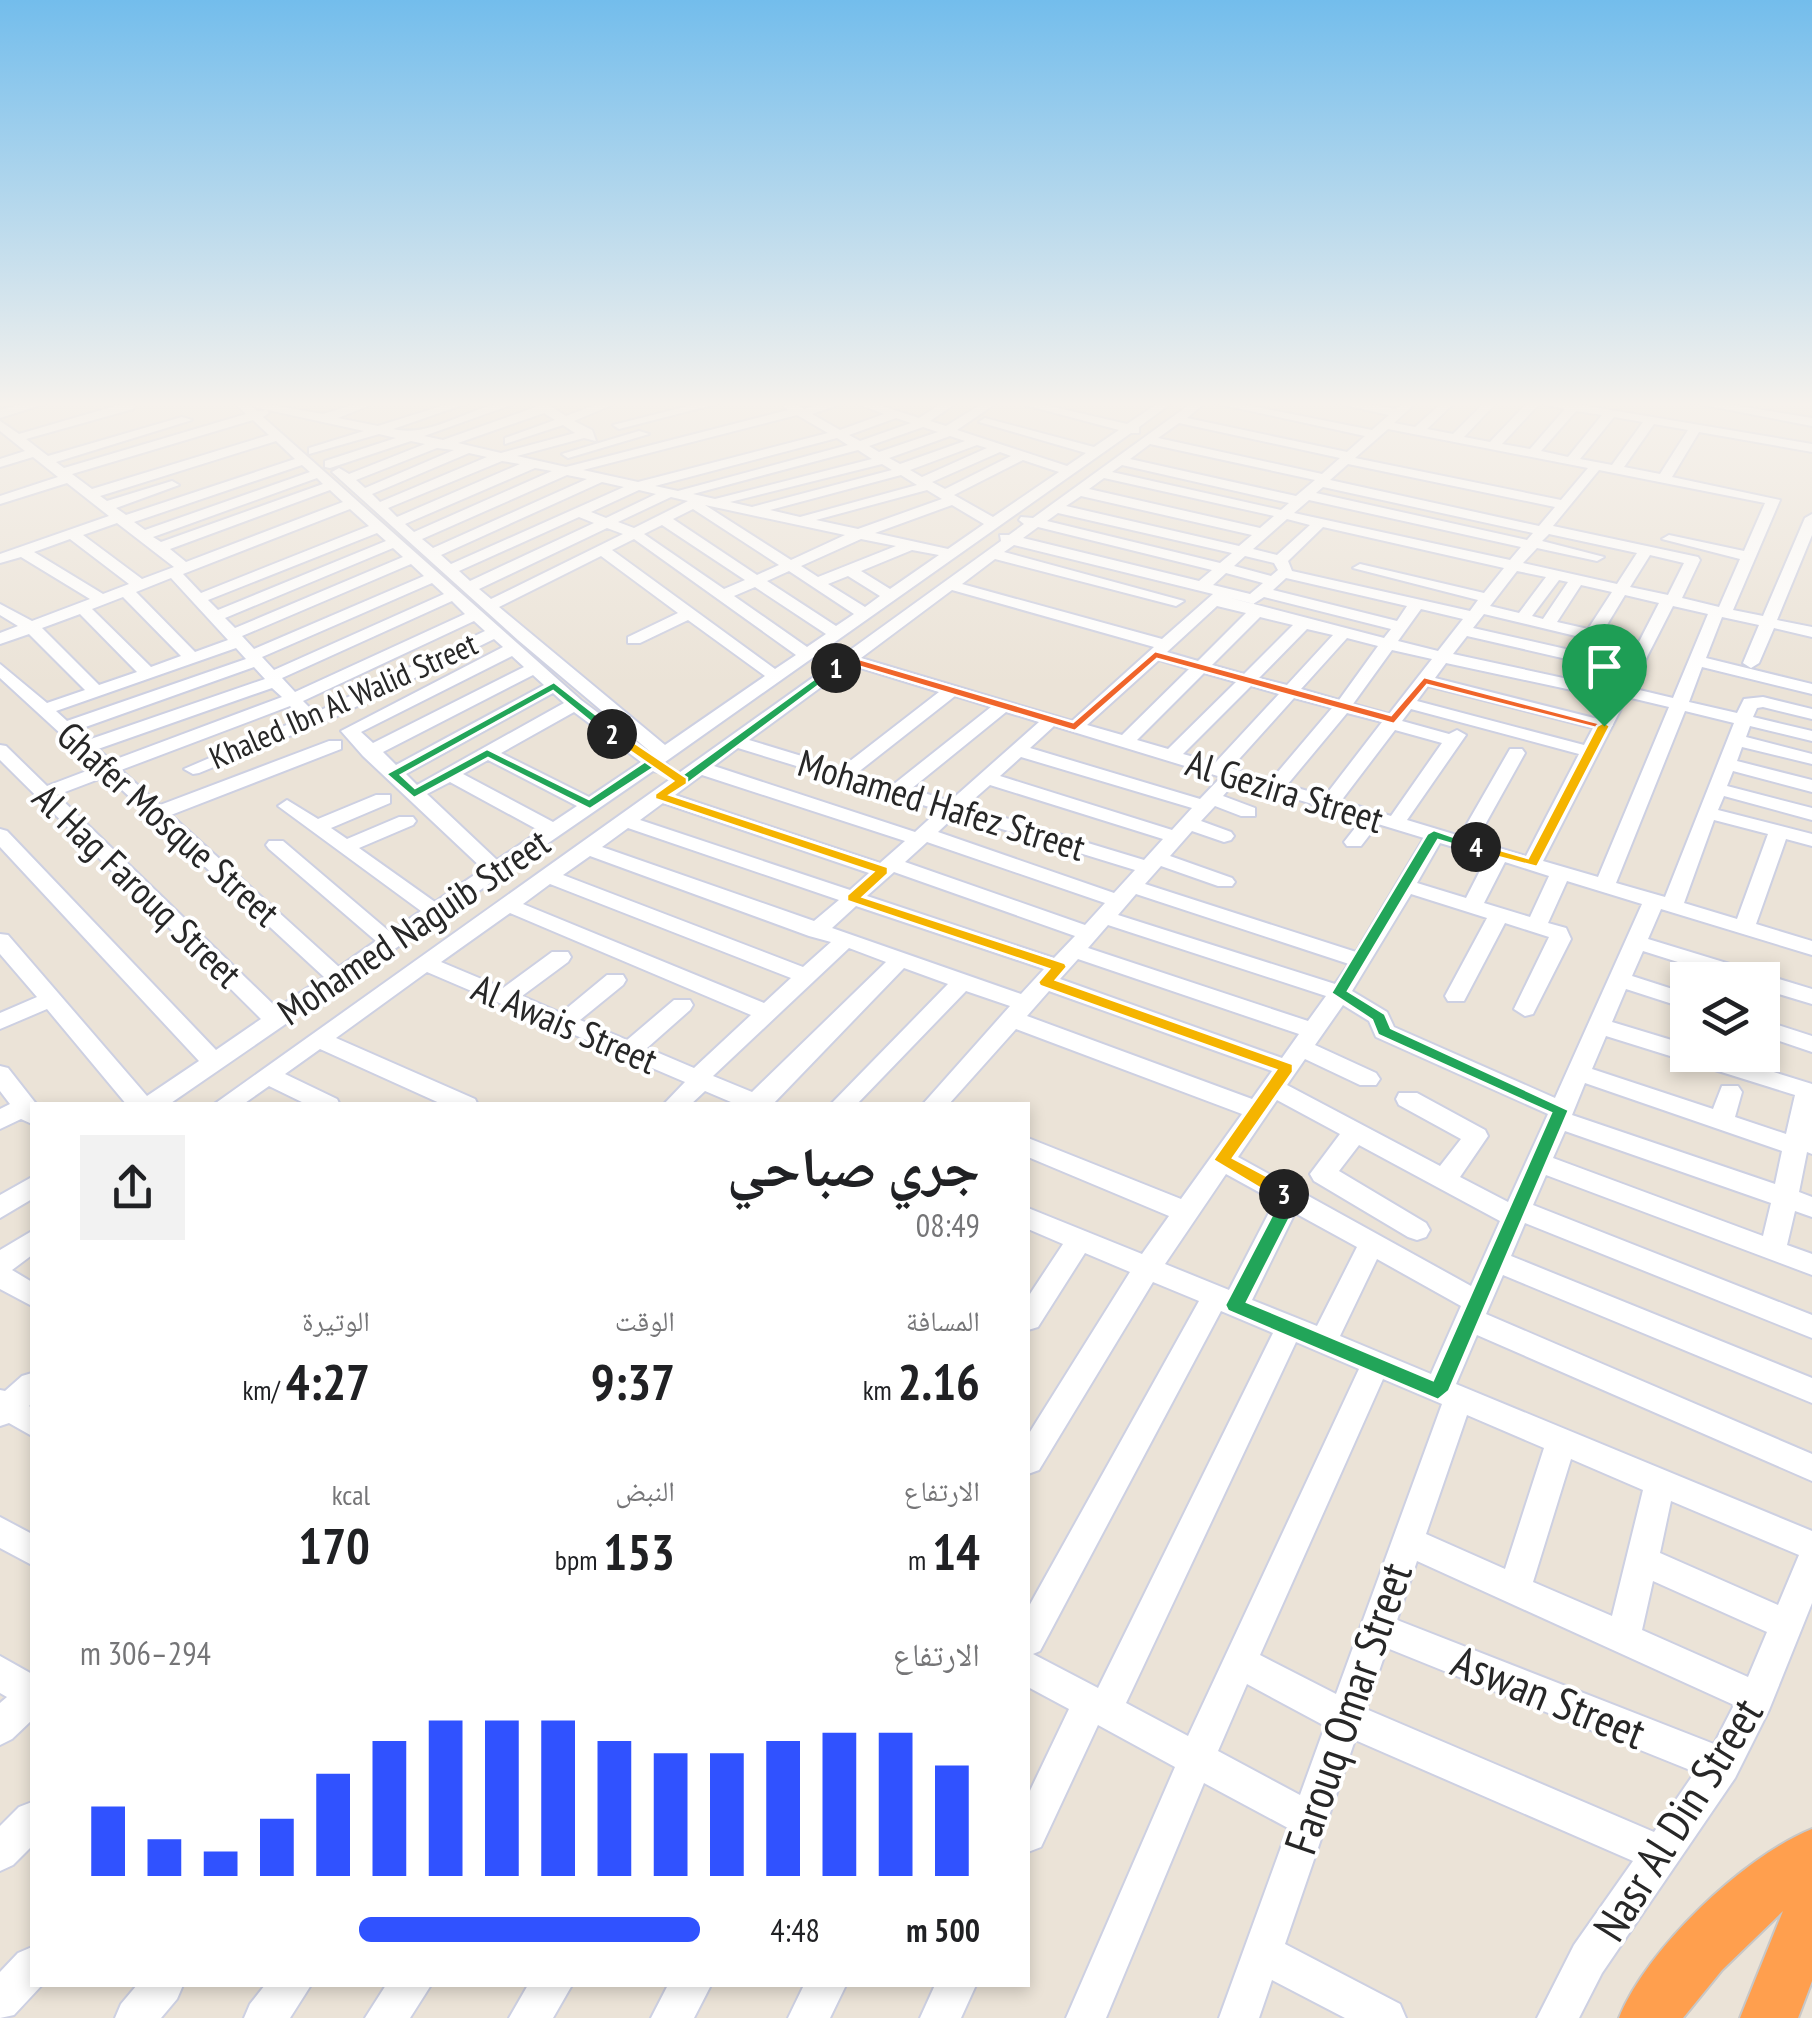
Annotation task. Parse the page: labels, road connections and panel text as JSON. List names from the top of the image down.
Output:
{
  "streets": {
    "street": [
      "Khaled Ibn Al Walid Street",
      "Al Gezira Street",
      "Mohamed Hafez Street",
      "Ghafer Mosque Street",
      "Al Hag Farouq Street",
      "Mohamed Naguib Street",
      "Al Awais Street",
      "Aswan Street",
      "Farouq Omar Street",
      "Nasr Al Din Street"
    ]
  },
  "crossings": [
    ["Al Gezira Street", "Mohamed Naguib Street"],
    ["Al Gezira Street", "Farouq Omar Street"],
    ["Mohamed Hafez Street", "Mohamed Naguib Street"],
    ["Ghafer Mosque Street", "Mohamed Naguib Street"],
    ["Al Hag Farouq Street", "Mohamed Naguib Street"],
    ["Mohamed Naguib Street", "Al Awais Street"],
    ["Aswan Street", "Farouq Omar Street"],
    ["Aswan Street", "Nasr Al Din Street"]
  ],
  "page": {
    "pins": [
      "1",
      "2",
      "4",
      "3"
    ],
    "heading": ["جري صباحي", "08:49"],
    "stats": [
      ["المسافة", "2.16 km"],
      ["الوقت", "9:37"],
      ["الوتيرة", "4:27 /km"],
      ["الارتفاع", "14 m"],
      ["النبض", "153 bpm"],
      ["kcal", "170"]
    ],
    "chart": ["الارتفاع", "294–306 m"],
    "list": [
      {
        "name": "500 m",
        "note": "4:48"
      }
    ]
  }
}
